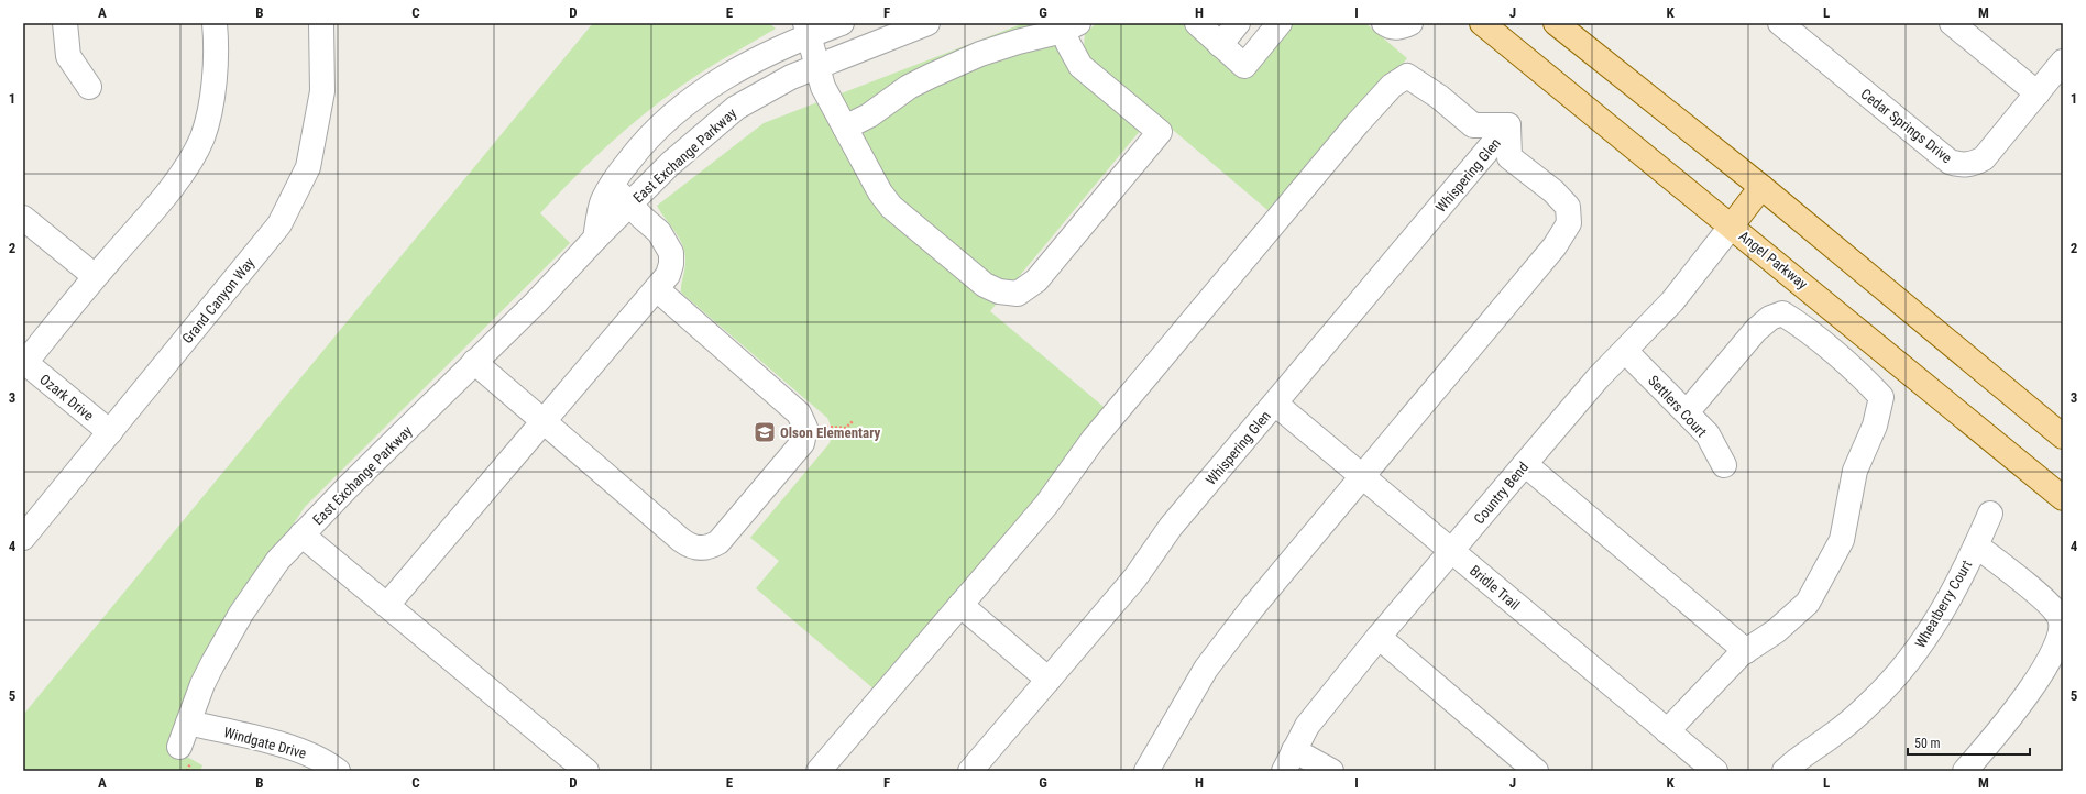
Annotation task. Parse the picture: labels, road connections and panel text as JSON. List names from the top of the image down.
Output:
{
  "streets": {
    "main road": ["Angel Parkway"],
    "street": [
      "Cedar Springs Drive",
      "East Exchange Parkway",
      "Whispering Glen",
      "Grand Canyon Way",
      "Ozark Drive",
      "Settlers Court",
      "Country Bend",
      "Bridle Trail",
      "Wheatberry Court",
      "Windgate Drive"
    ]
  },
  "crossings": [
    ["East Exchange Parkway", "Windgate Drive"],
    ["Whispering Glen", "Bridle Trail"],
    ["Angel Parkway", "Country Bend"],
    ["Grand Canyon Way", "Ozark Drive"],
    ["Settlers Court", "Country Bend"],
    ["Country Bend", "Bridle Trail"]
  ],
  "places": {
    "school or university": ["Olson Elementary"]
  },
  "scale_bar": "50 m",
  "grid": {
    "columns": [
      "A",
      "B",
      "C",
      "D",
      "E",
      "F",
      "G",
      "H",
      "I",
      "J",
      "K",
      "L",
      "M"
    ],
    "rows": [
      "1",
      "2",
      "3",
      "4",
      "5"
    ]
  }
}
